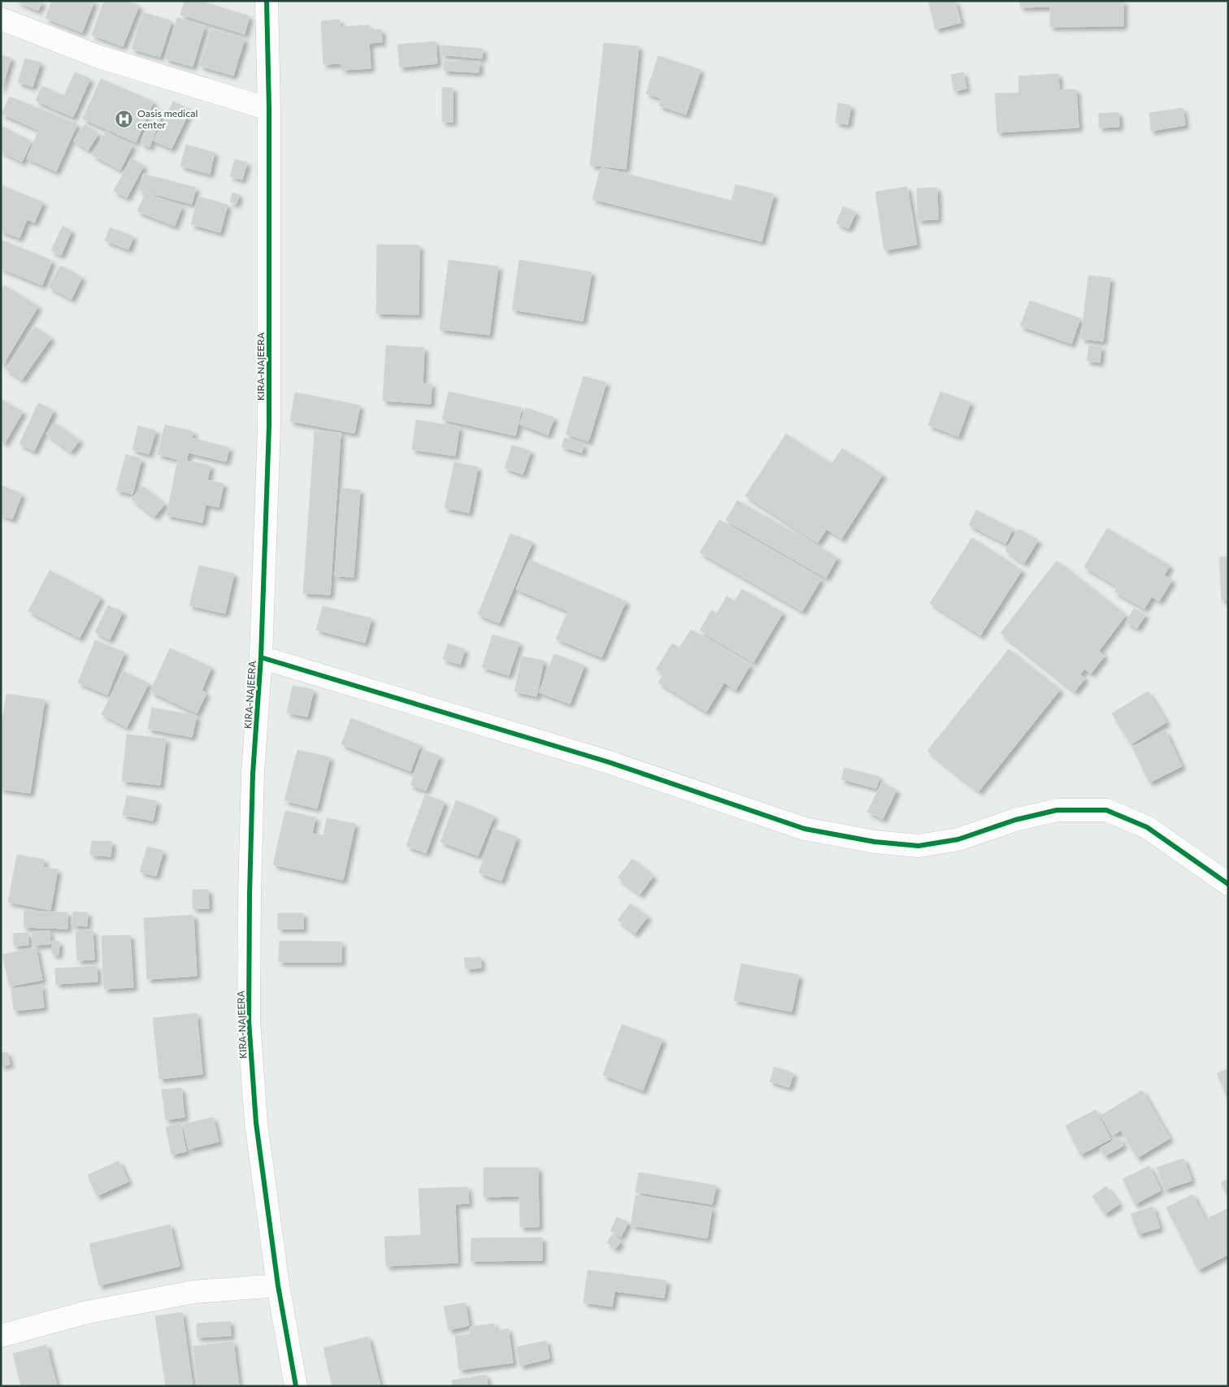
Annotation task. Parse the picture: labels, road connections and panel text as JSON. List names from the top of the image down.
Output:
{
  "streets": {
    "street": ["KIRA-NAJEERA"]
  },
  "places": {
    "hospital": ["Oasis medical center"]
  }
}
